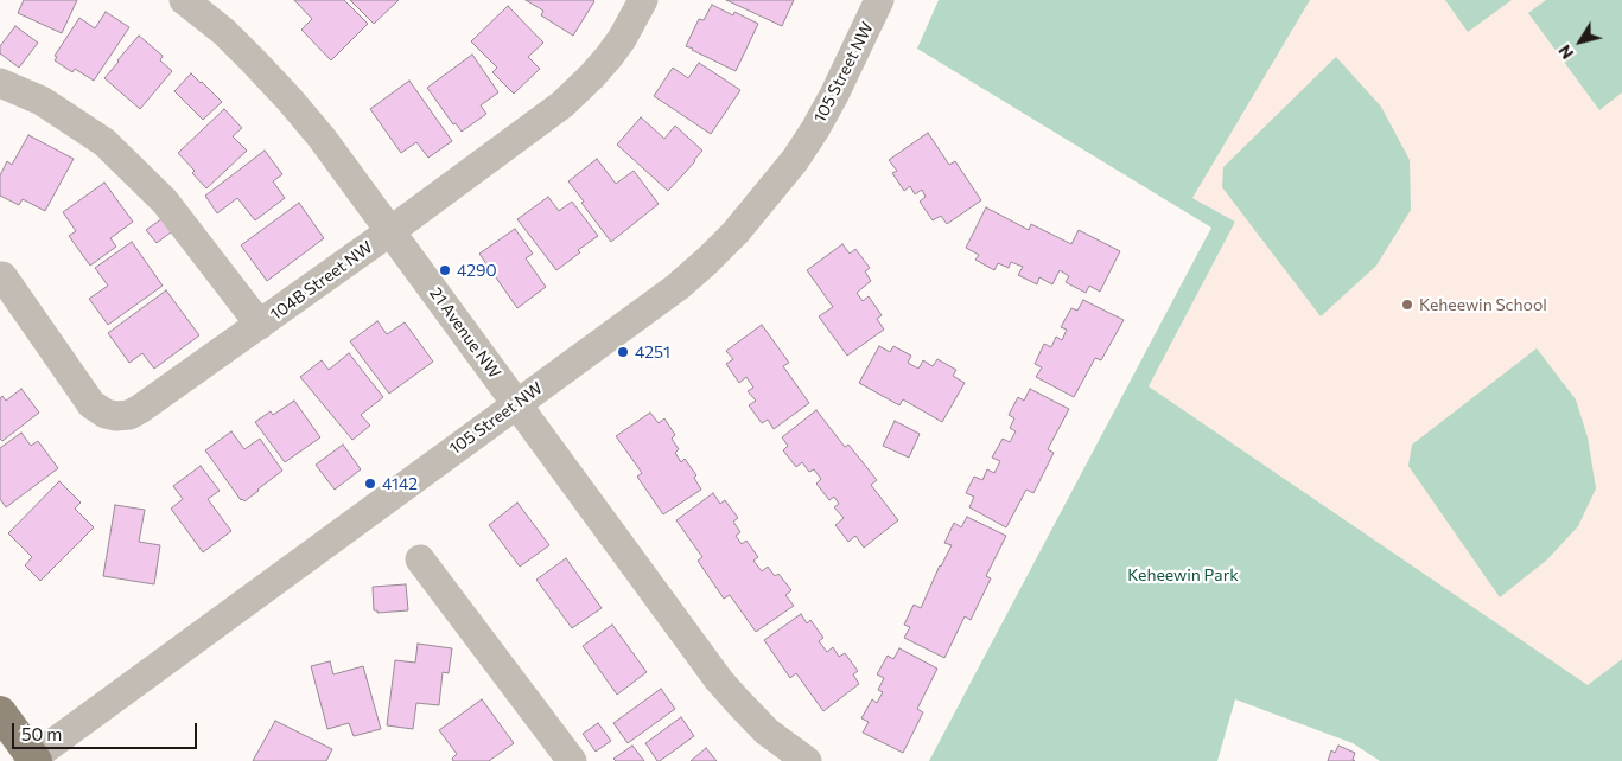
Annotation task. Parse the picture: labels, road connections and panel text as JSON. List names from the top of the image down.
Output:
{
  "streets": {
    "street": ["105 Street NW", "104B Street NW", "21 Avenue NW"]
  },
  "crossings": [
    ["105 Street NW", "21 Avenue NW"],
    ["104B Street NW", "21 Avenue NW"]
  ],
  "parks": ["Keheewin Park"],
  "places": [
    "4290",
    "Keheewin School",
    "4251",
    "4142"
  ],
  "scale_bar": "50 m",
  "north": "bottom left"
}
